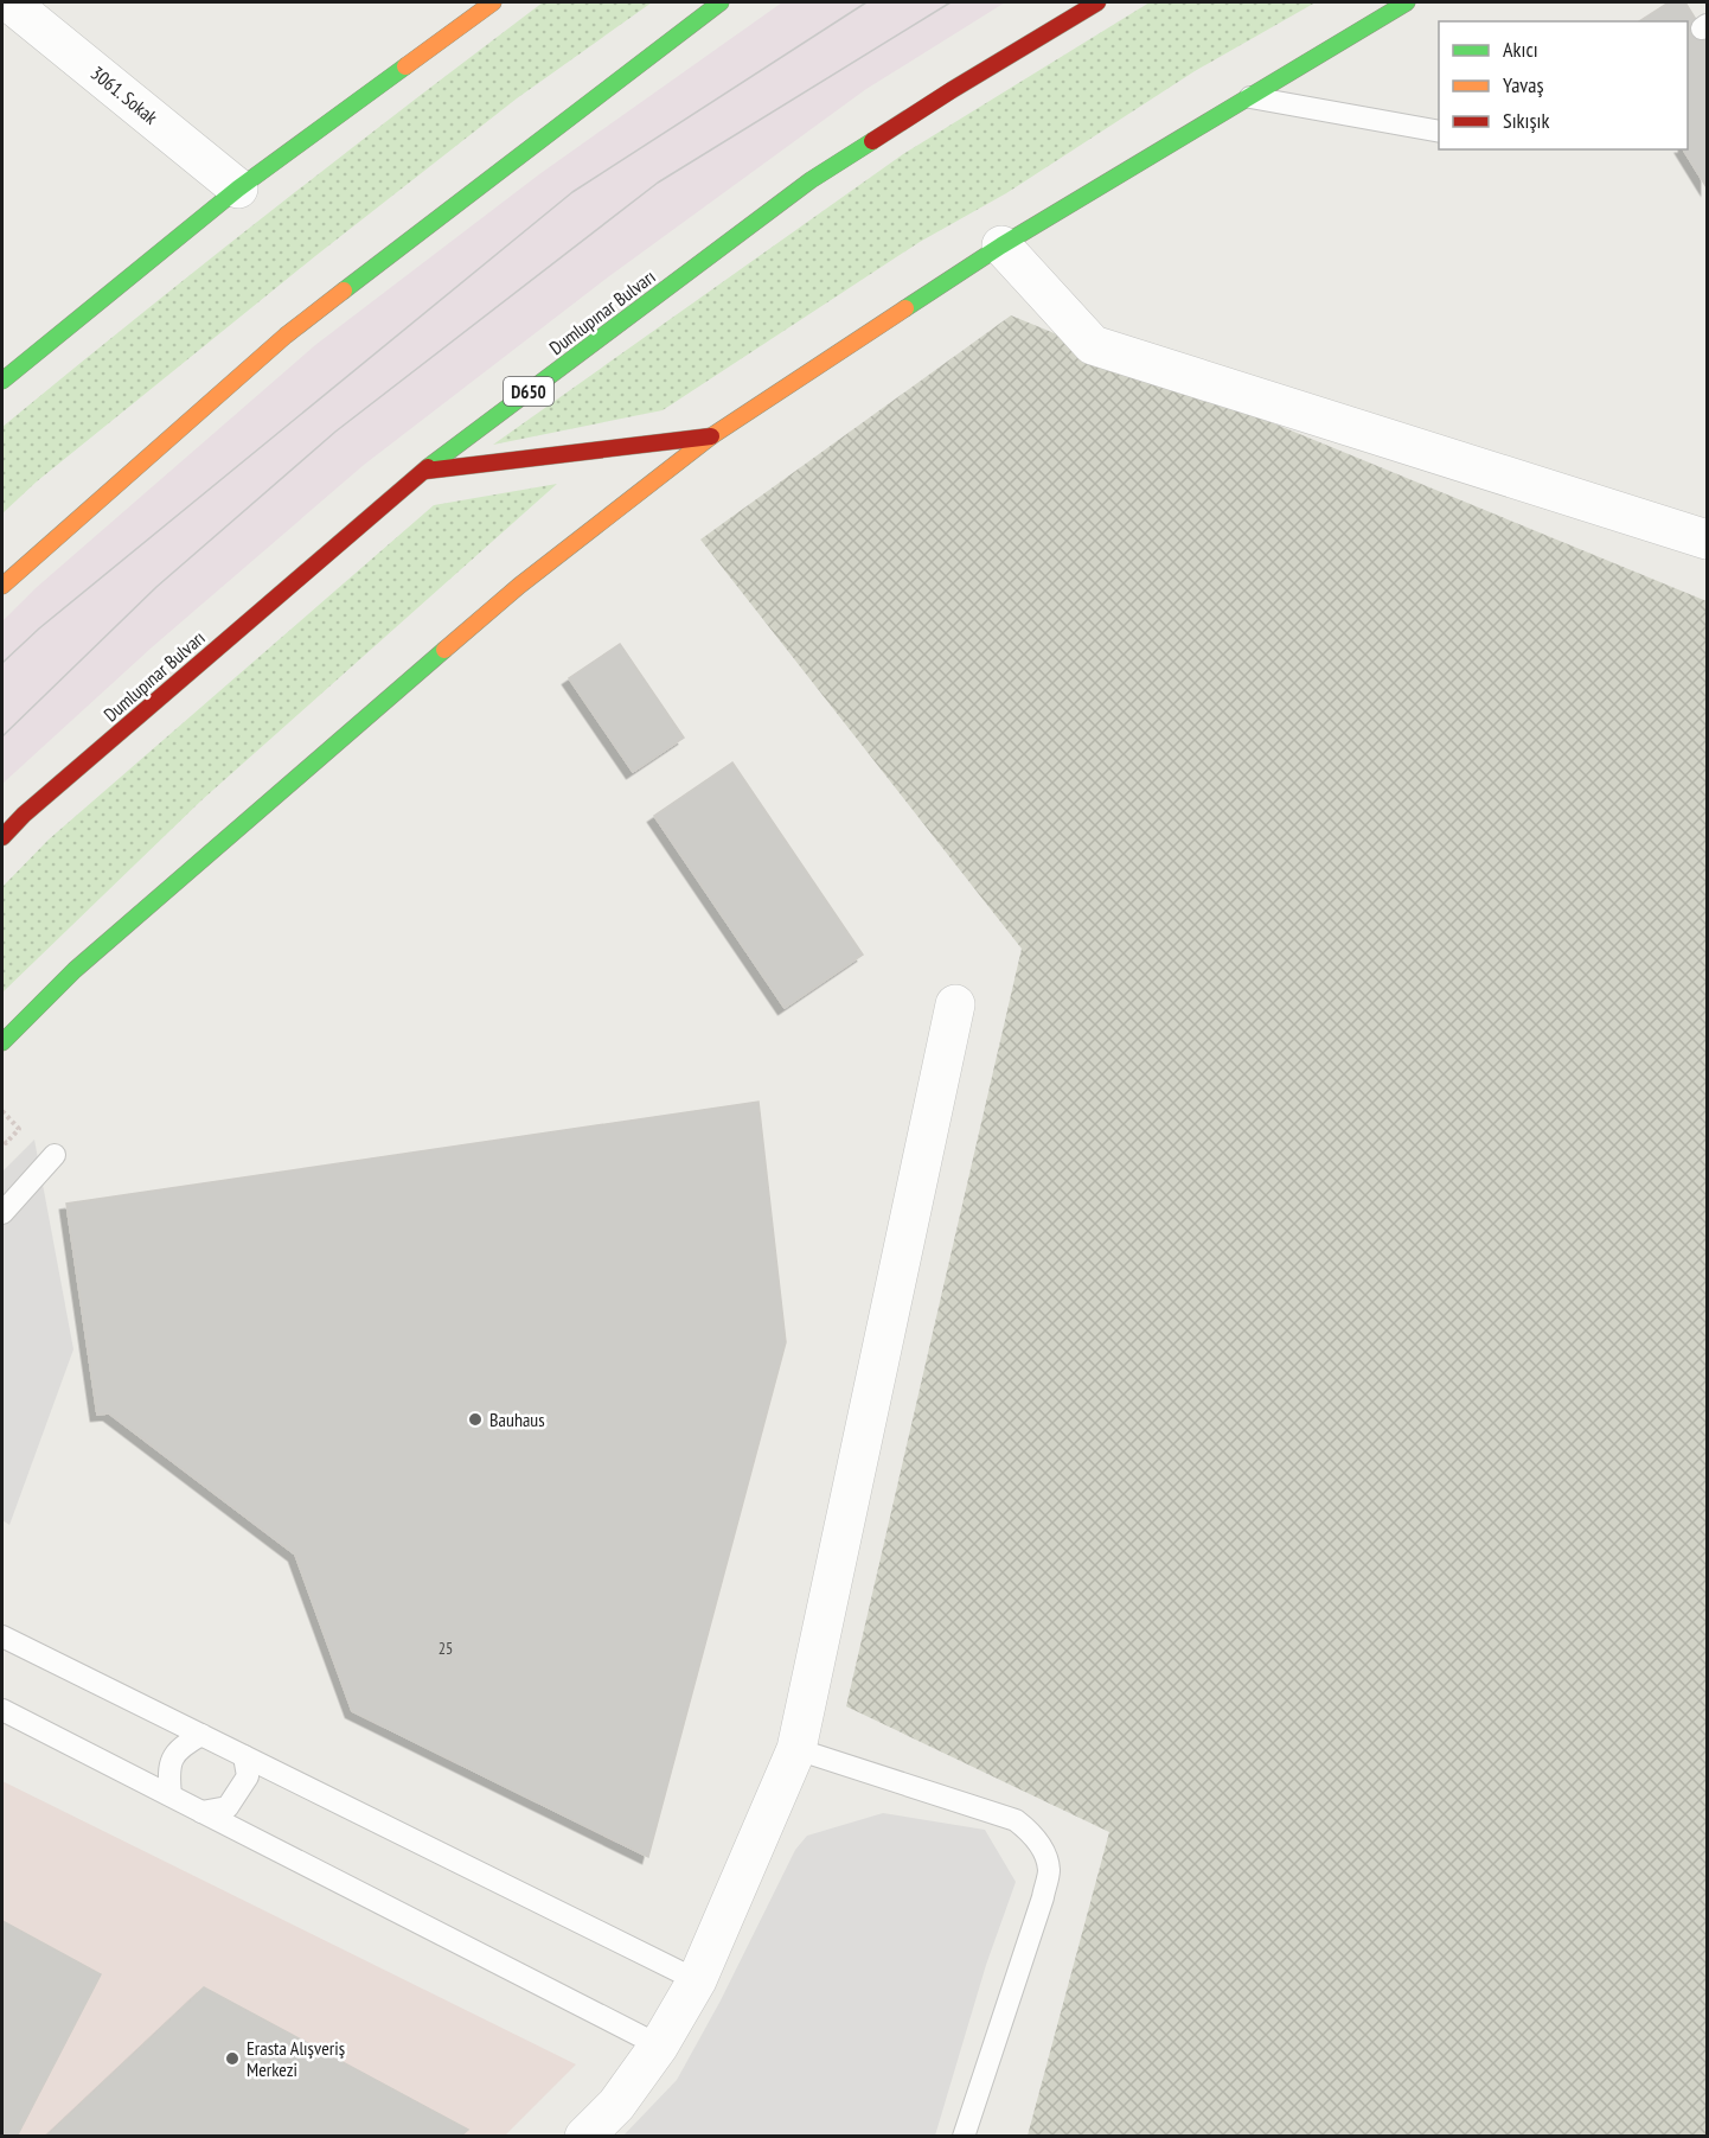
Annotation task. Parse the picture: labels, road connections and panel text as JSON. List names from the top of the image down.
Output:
{
  "streets": {
    "main road": ["Dumlupınar Bulvarı", "D650"],
    "street": ["3061. Sokak"]
  },
  "places": ["Bauhaus", "Erasta Alışveriş Merkezi"],
  "house_numbers": ["25"],
  "legend": ["Akıcı", "Yavaş", "Sıkışık"]
}
